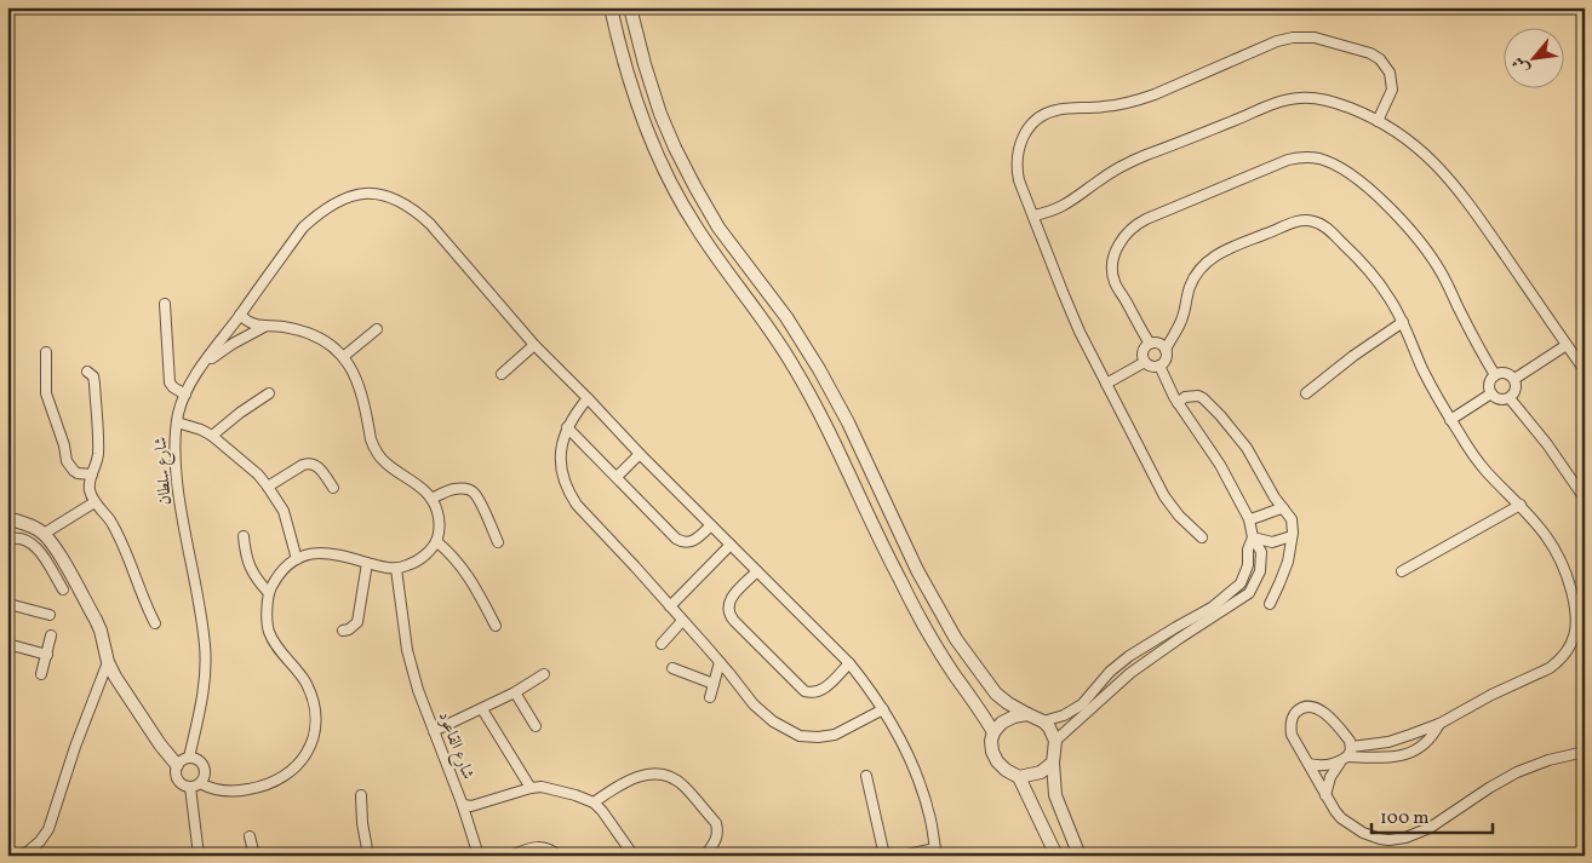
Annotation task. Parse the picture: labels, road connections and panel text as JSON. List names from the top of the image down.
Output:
{
  "streets": {
    "street": ["شارع سلطان", "شارع القاعود"]
  },
  "scale_bar": "100 m",
  "north": "bottom left"
}
